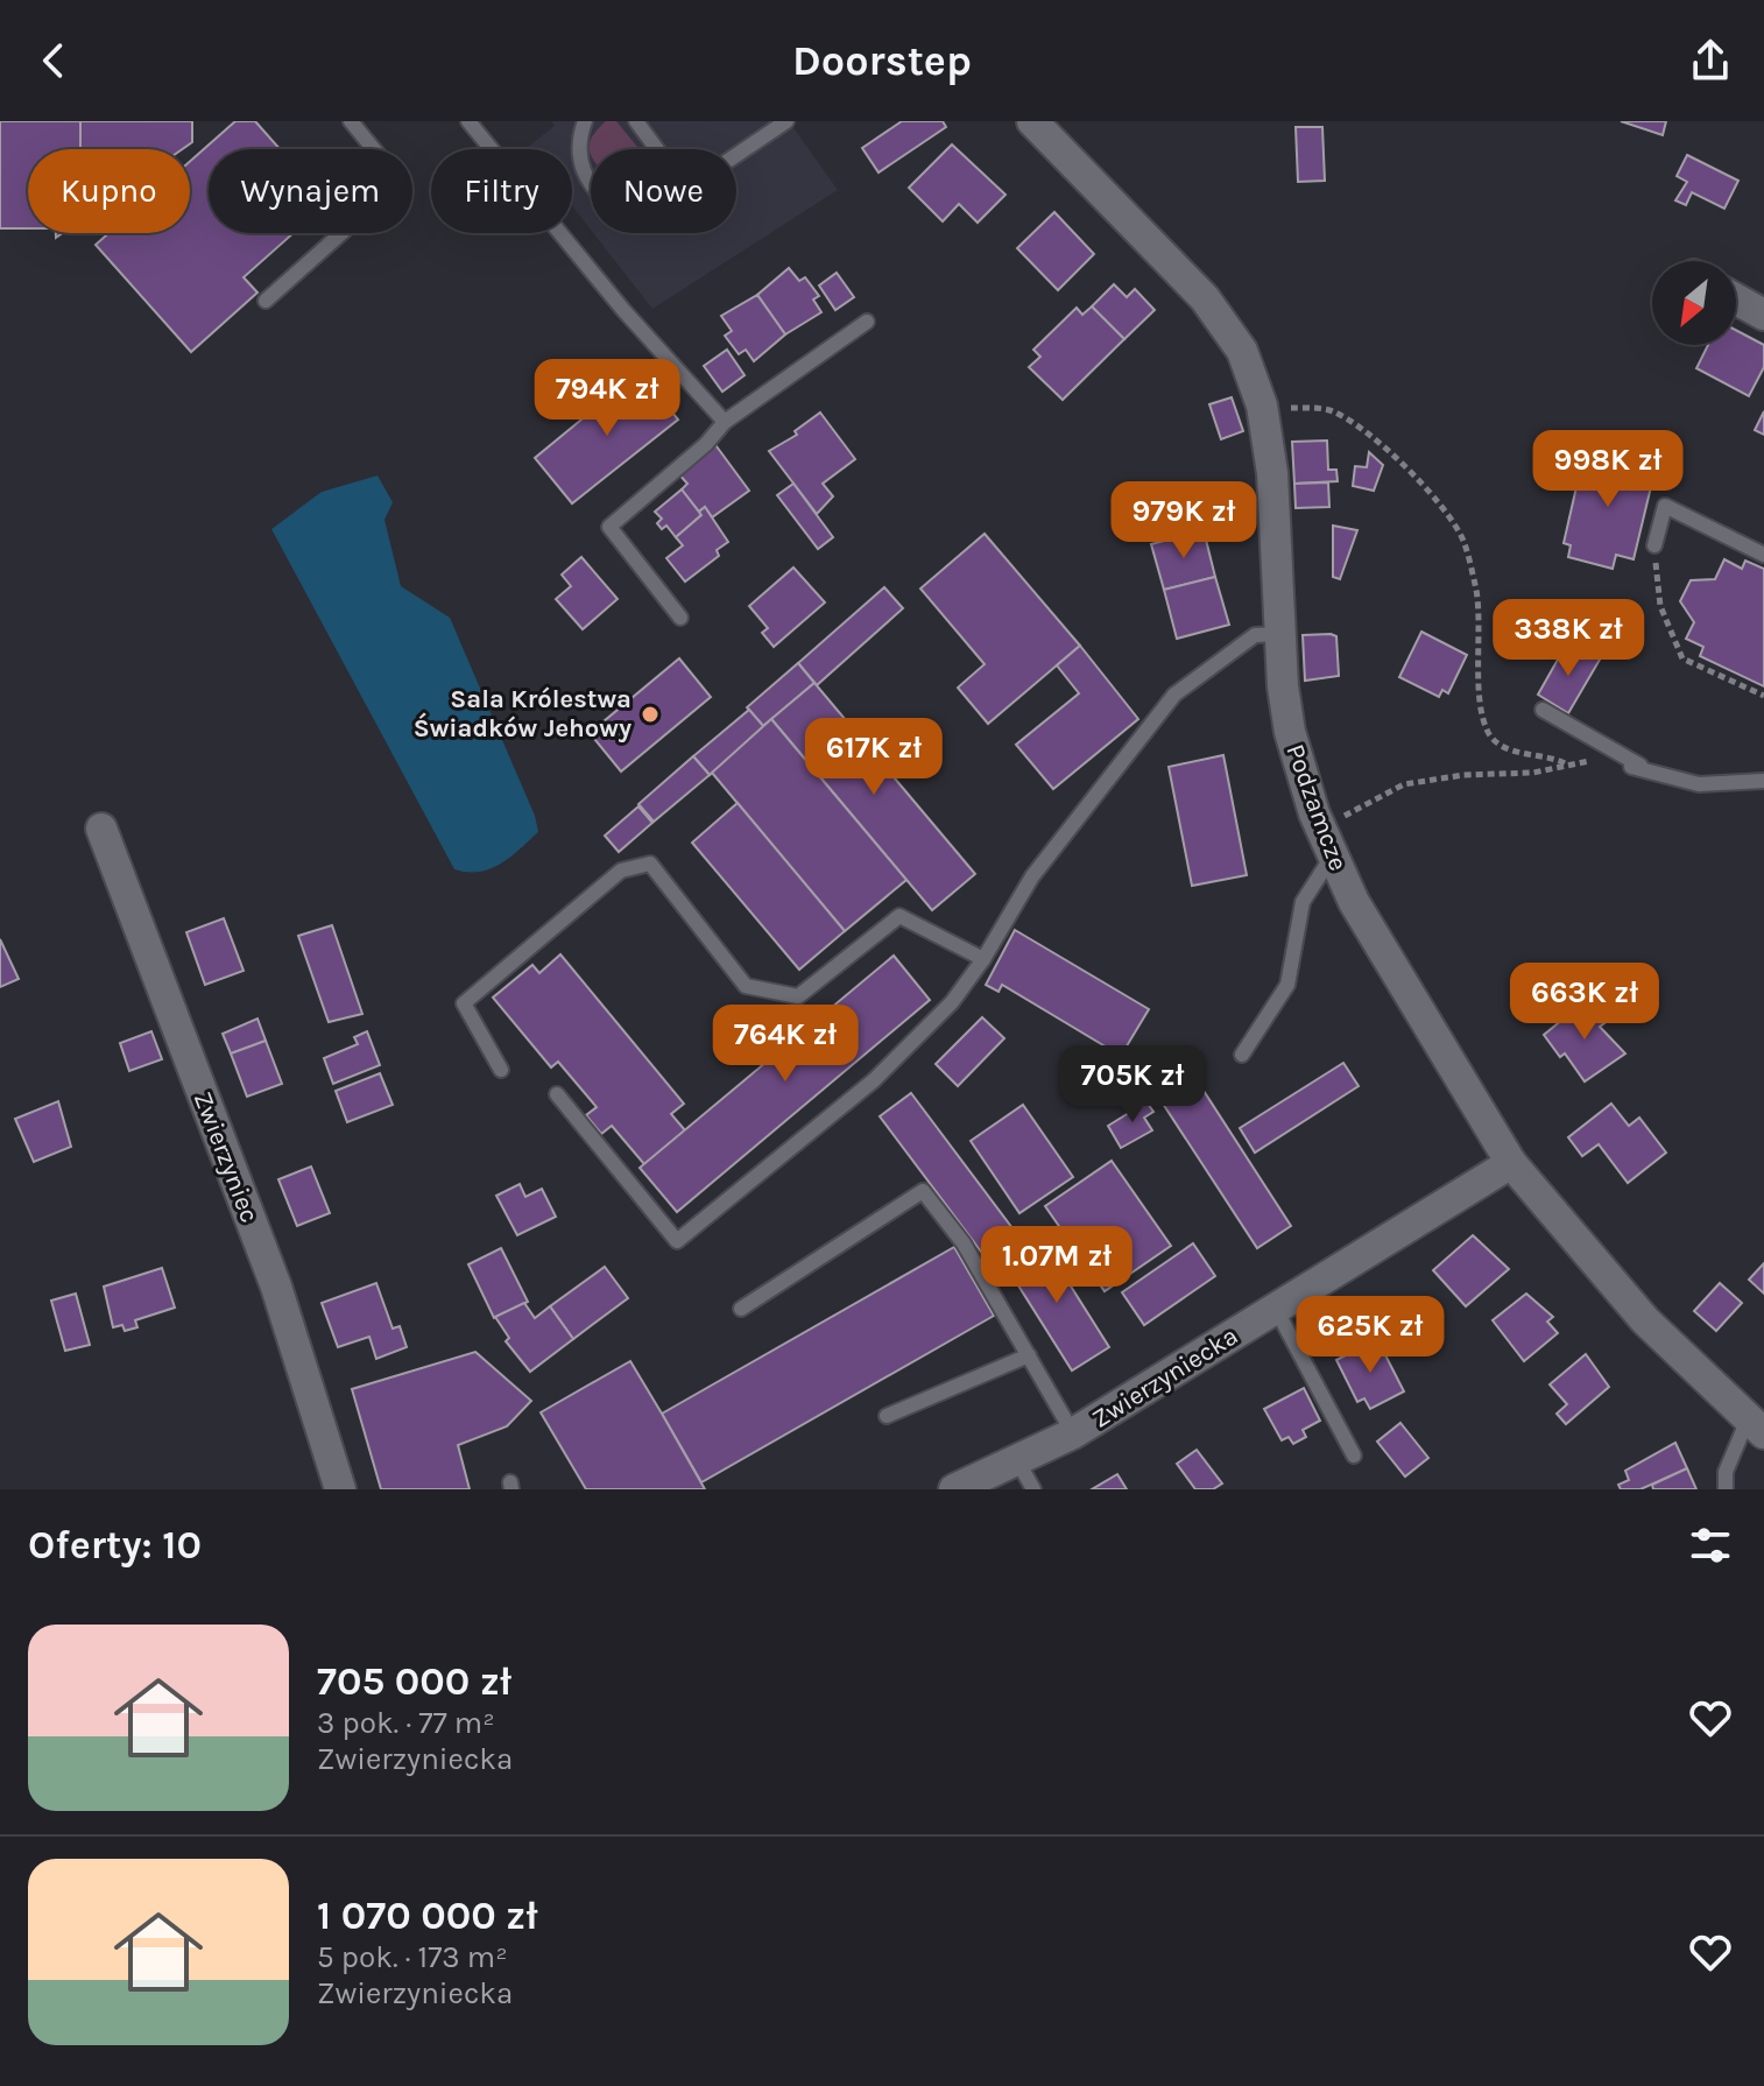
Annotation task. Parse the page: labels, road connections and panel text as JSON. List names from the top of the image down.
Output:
{
  "streets": {
    "street": ["Podzamcze", "Zwierzyniec", "Zwierzyniecka"]
  },
  "crossings": [
    ["Podzamcze", "Zwierzyniecka"]
  ],
  "places": ["Sala Królestwa Świadków Jehowy"],
  "north": "bottom left",
  "page": {
    "header": "Doorstep",
    "chip": [
      "Kupno",
      "Wynajem",
      "Filtry",
      "Nowe"
    ],
    "price": [
      "794K zł",
      "998K zł",
      "979K zł",
      "338K zł",
      "617K zł",
      "663K zł",
      "764K zł",
      "705K zł",
      "1.07M zł",
      "625K zł"
    ],
    "heading": "Oferty: 10",
    "list": [
      {
        "name": "705 000 zł",
        "note": "3 pok. · 77 m² · Zwierzyniecka"
      },
      {
        "name": "1 070 000 zł",
        "note": "5 pok. · 173 m² · Zwierzyniecka"
      }
    ]
  }
}
